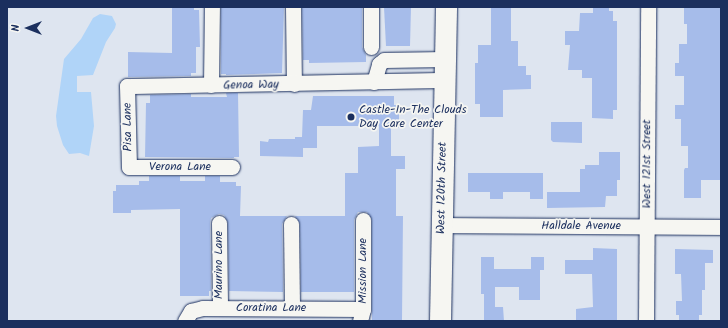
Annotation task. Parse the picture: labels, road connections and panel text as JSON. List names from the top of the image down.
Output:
{
  "streets": {
    "street": [
      "Genoa Way",
      "Pisa Lane",
      "West 121st Street",
      "Verona Lane",
      "West 120th Street",
      "Halldale Avenue",
      "Maurino Lane",
      "Mission Lane",
      "Coratina Lane"
    ]
  },
  "crossings": [
    ["Genoa Way", "Pisa Lane"],
    ["Genoa Way", "West 120th Street"],
    ["Pisa Lane", "Verona Lane"],
    ["West 121st Street", "Halldale Avenue"],
    ["West 120th Street", "Halldale Avenue"],
    ["Maurino Lane", "Coratina Lane"],
    ["Mission Lane", "Coratina Lane"]
  ],
  "places": ["Castle-In-The Clouds Day Care Center"],
  "north": "left"
}
